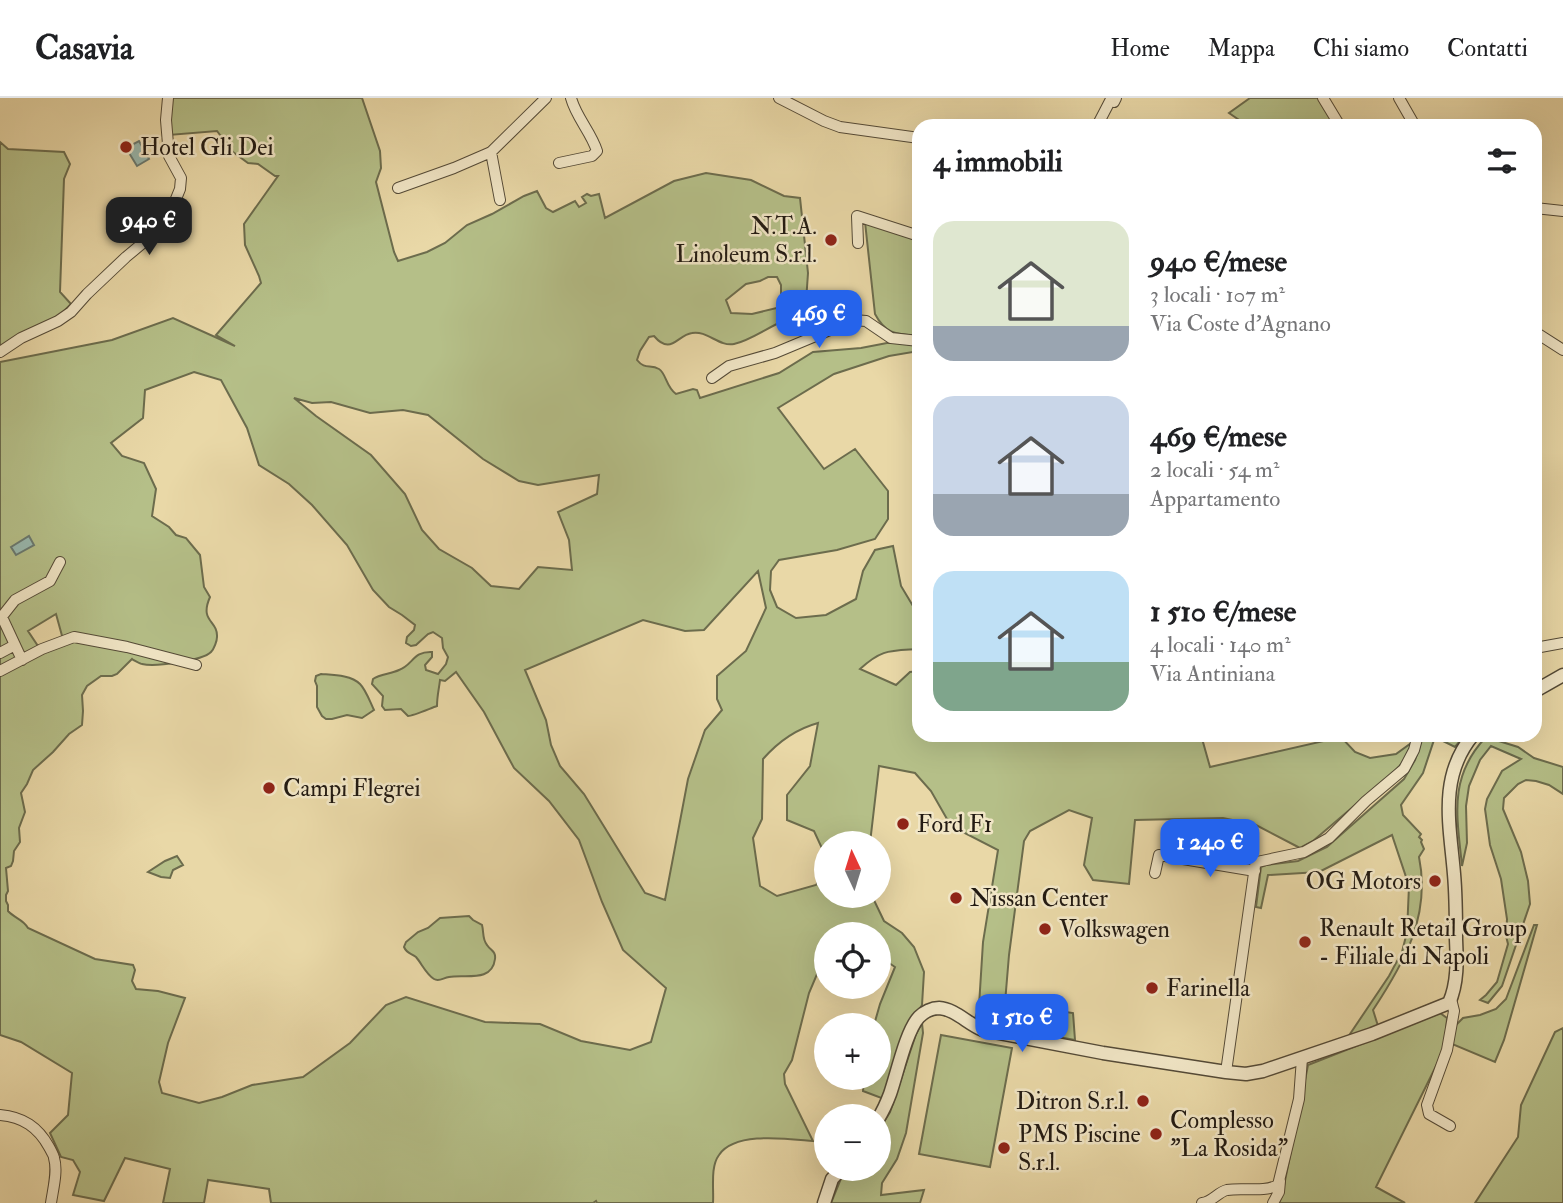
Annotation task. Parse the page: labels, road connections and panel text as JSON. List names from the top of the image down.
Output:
{
  "places": [
    "Hotel Gli Dei",
    "N.T.A. Linoleum S.r.l.",
    "Campi Flegrei",
    "Ford F1",
    "OG Motors",
    "Nissan Center",
    "Volkswagen",
    "Renault Retail Group - Filiale di Napoli",
    "Farinella",
    "Ditron S.r.l.",
    "Complesso \"La Rosida\"",
    "PMS Piscine S.r.l."
  ],
  "north": "top",
  "page": {
    "header": "Casavia",
    "nav": [
      "Home",
      "Mappa",
      "Chi siamo",
      "Contatti"
    ],
    "heading": "4 immobili",
    "price": [
      "940 €",
      "469 €",
      "1 240 €",
      "1 510 €"
    ],
    "list": [
      {
        "name": "940 €/mese",
        "note": "3 locali · 107 m² · Via Coste d'Agnano"
      },
      {
        "name": "469 €/mese",
        "note": "2 locali · 54 m² · Appartamento"
      },
      {
        "name": "1 510 €/mese",
        "note": "4 locali · 140 m² · Via Antiniana"
      }
    ],
    "map_buttons": ["+", "−"]
  }
}
